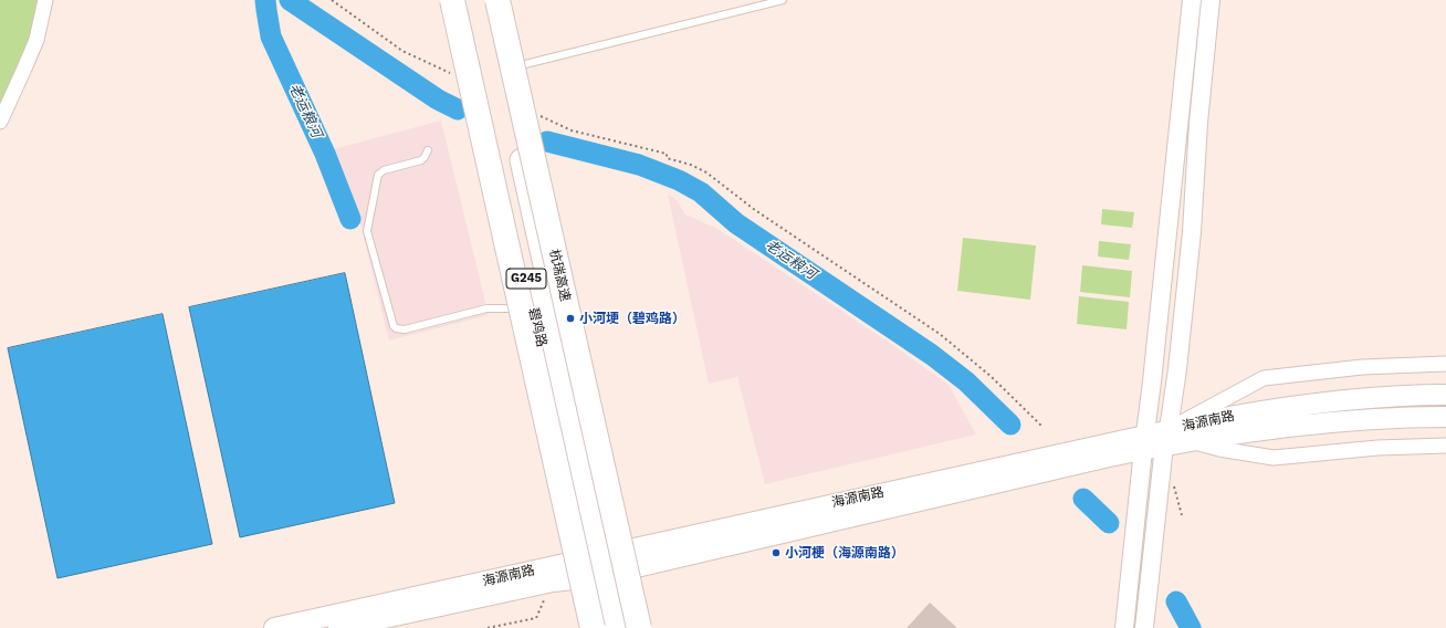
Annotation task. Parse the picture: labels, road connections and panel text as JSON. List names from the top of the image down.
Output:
{
  "streets": {
    "highway": ["杭瑞高速", "G245", "碧鸡路"],
    "main road": ["海源南路"]
  },
  "crossings": [
    ["碧鸡路", "海源南路"]
  ],
  "water": ["老运粮河"],
  "places": ["小河埂（碧鸡路）", "小河梗（海源南路）"]
}
